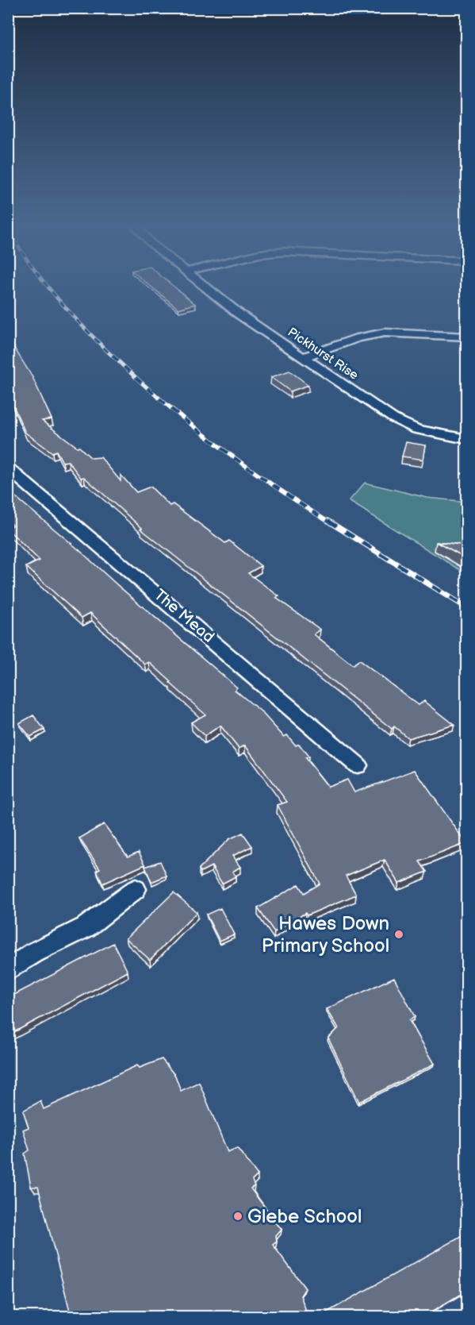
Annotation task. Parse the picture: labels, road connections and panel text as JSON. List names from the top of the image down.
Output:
{
  "streets": {
    "street": ["Pickhurst Rise", "The Mead"]
  },
  "places": ["Hawes Down Primary School", "Glebe School"]
}
